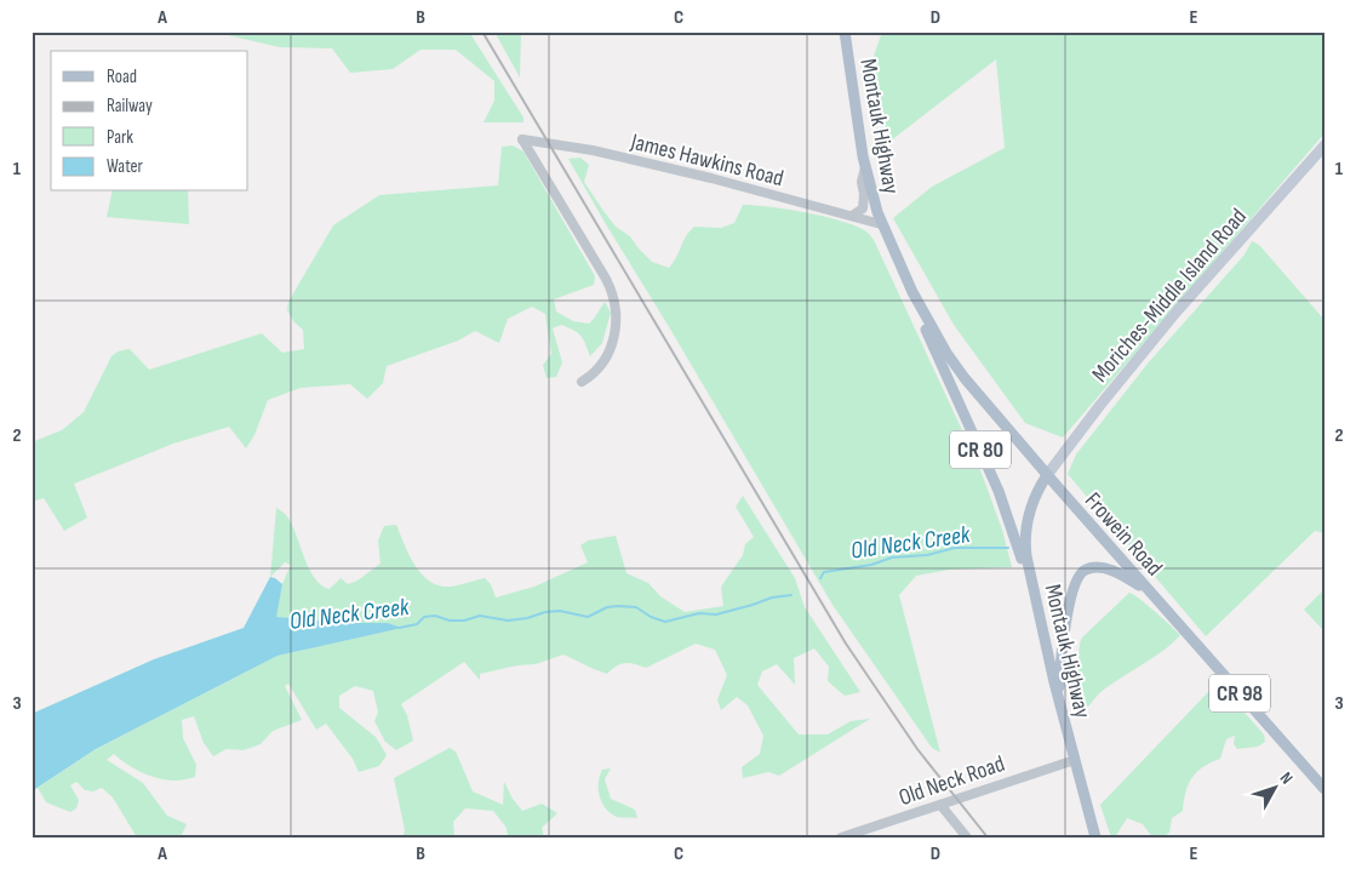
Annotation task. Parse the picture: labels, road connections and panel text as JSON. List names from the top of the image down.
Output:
{
  "streets": {
    "main road": [
      "Montauk Highway",
      "Moriches-Middle Island Road",
      "CR 80",
      "Frowein Road",
      "CR 98"
    ],
    "street": ["James Hawkins Road", "Old Neck Road"]
  },
  "crossings": [
    ["Montauk Highway", "James Hawkins Road"],
    ["Montauk Highway", "Moriches-Middle Island Road"],
    ["Montauk Highway", "CR 80"],
    ["Montauk Highway", "Frowein Road"],
    ["Montauk Highway", "Old Neck Road"],
    ["Moriches-Middle Island Road", "Frowein Road"],
    ["CR 80", "Frowein Road"]
  ],
  "water": ["Old Neck Creek"],
  "legend": [
    "Road",
    "Railway",
    "Park",
    "Water"
  ],
  "north": "top right",
  "grid": {
    "columns": [
      "A",
      "B",
      "C",
      "D",
      "E"
    ],
    "rows": ["1", "2", "3"]
  }
}
